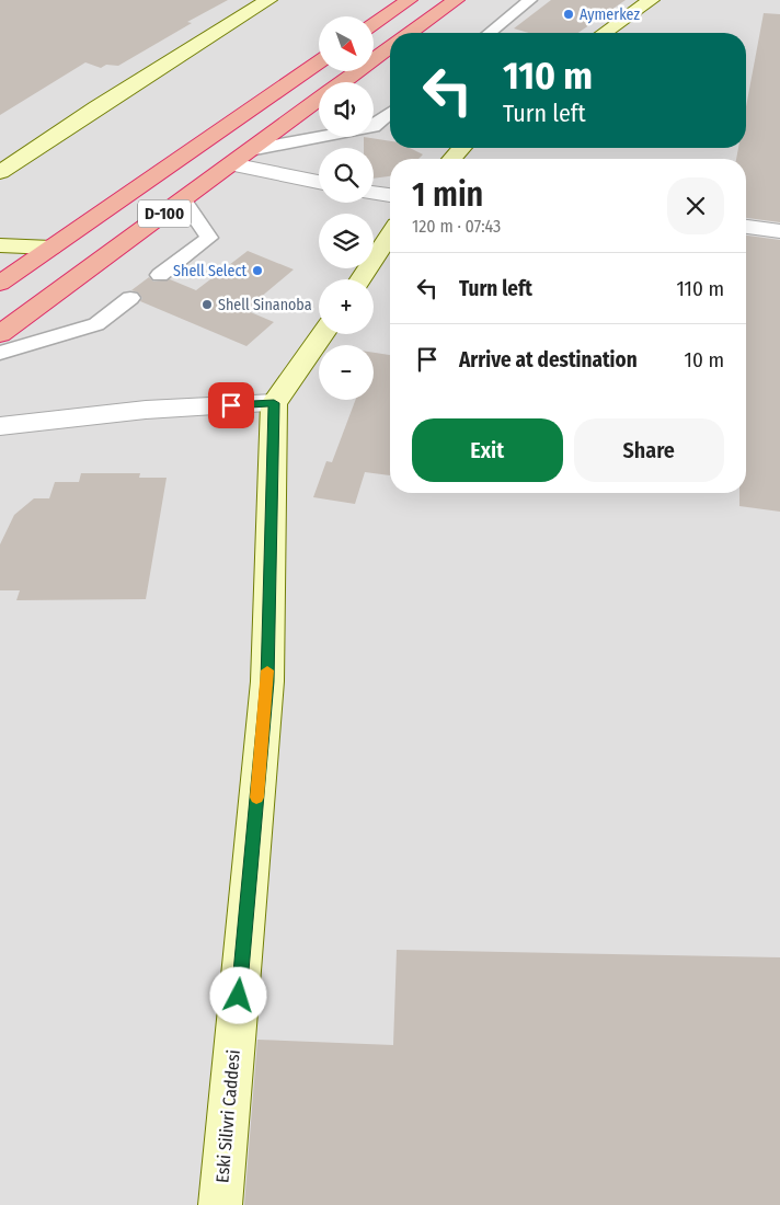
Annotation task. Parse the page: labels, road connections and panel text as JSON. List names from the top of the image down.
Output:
{
  "streets": {
    "highway": ["D-100"],
    "main road": ["Eski Silivri Caddesi"]
  },
  "places": ["Aymerkez", "Shell Select", "Shell Sinanoba"],
  "north": "bottom right",
  "page": {
    "map_buttons": ["+", "−"],
    "turn": ["110 m", "Turn left"],
    "heading": ["1 min", "120 m · 07:43"],
    "list": [
      {
        "name": "Turn left",
        "value": "110 m"
      },
      {
        "name": "Arrive at destination",
        "value": "10 m"
      }
    ],
    "buttons": ["Exit", "Share"]
  }
}
